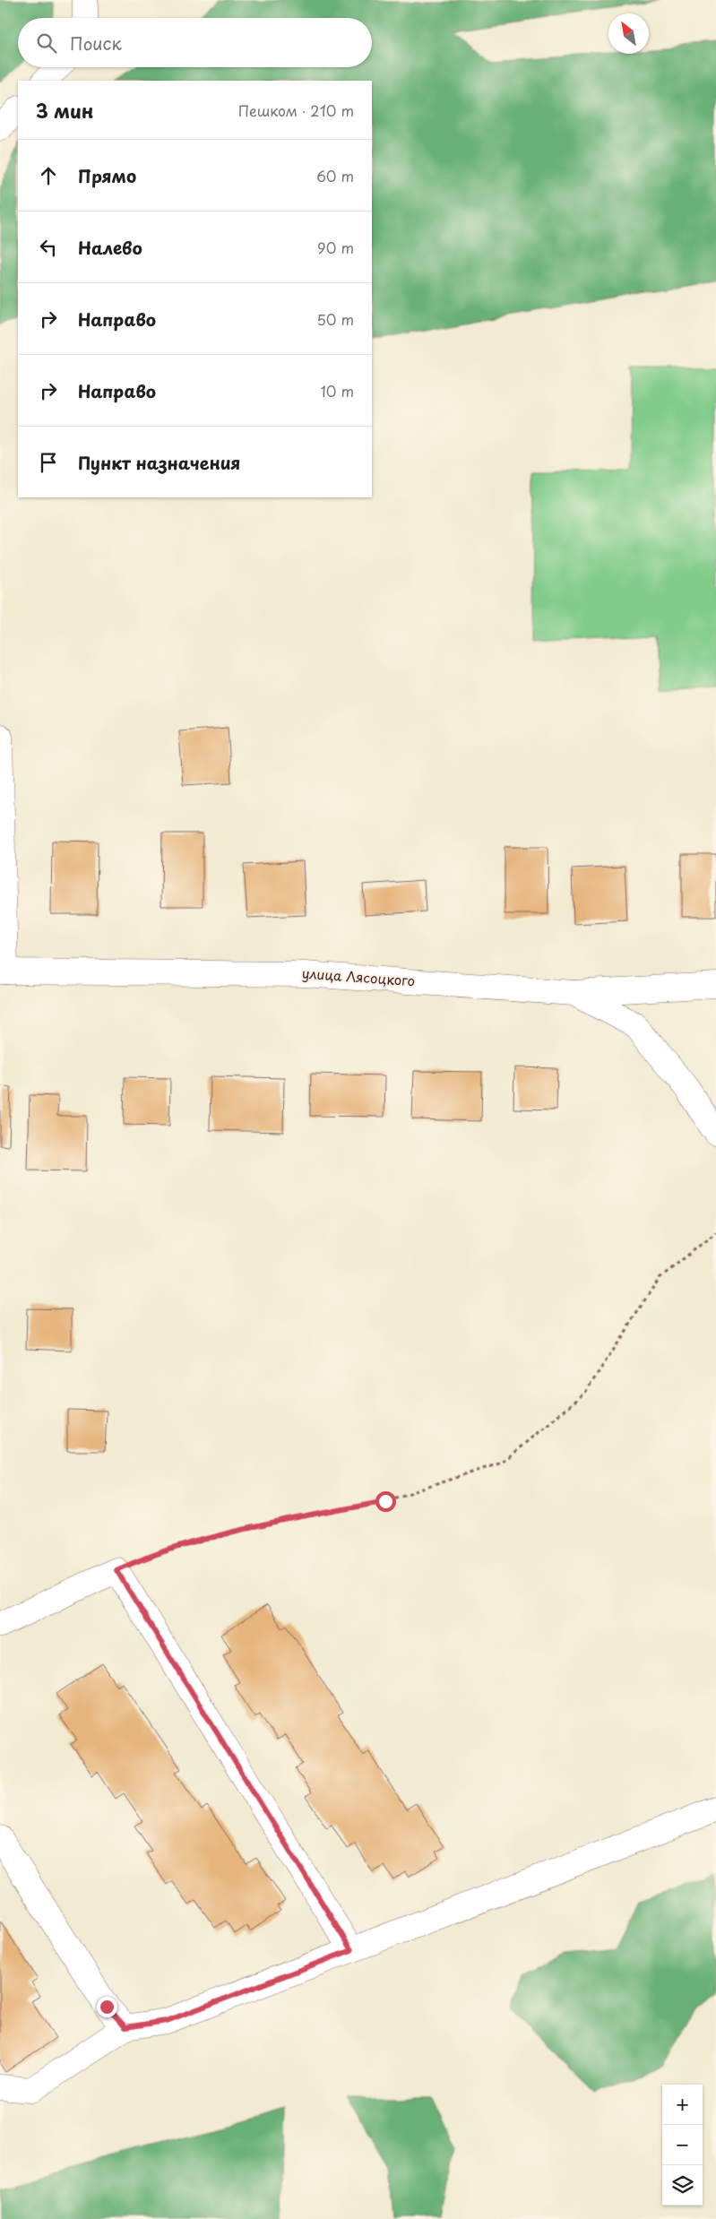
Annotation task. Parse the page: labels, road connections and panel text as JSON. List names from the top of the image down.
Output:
{
  "streets": {
    "main road": ["улица Лясоцкого"]
  },
  "north": "top left",
  "page": {
    "search": "Поиск",
    "heading": ["3 мин", "Пешком · 210 m"],
    "list": [
      ["Прямо", "60 m"],
      ["Налево", "90 m"],
      ["Направо", "50 m"],
      ["Направо", "10 m"],
      "Пункт назначения"
    ],
    "map_buttons": ["+", "−"]
  }
}
